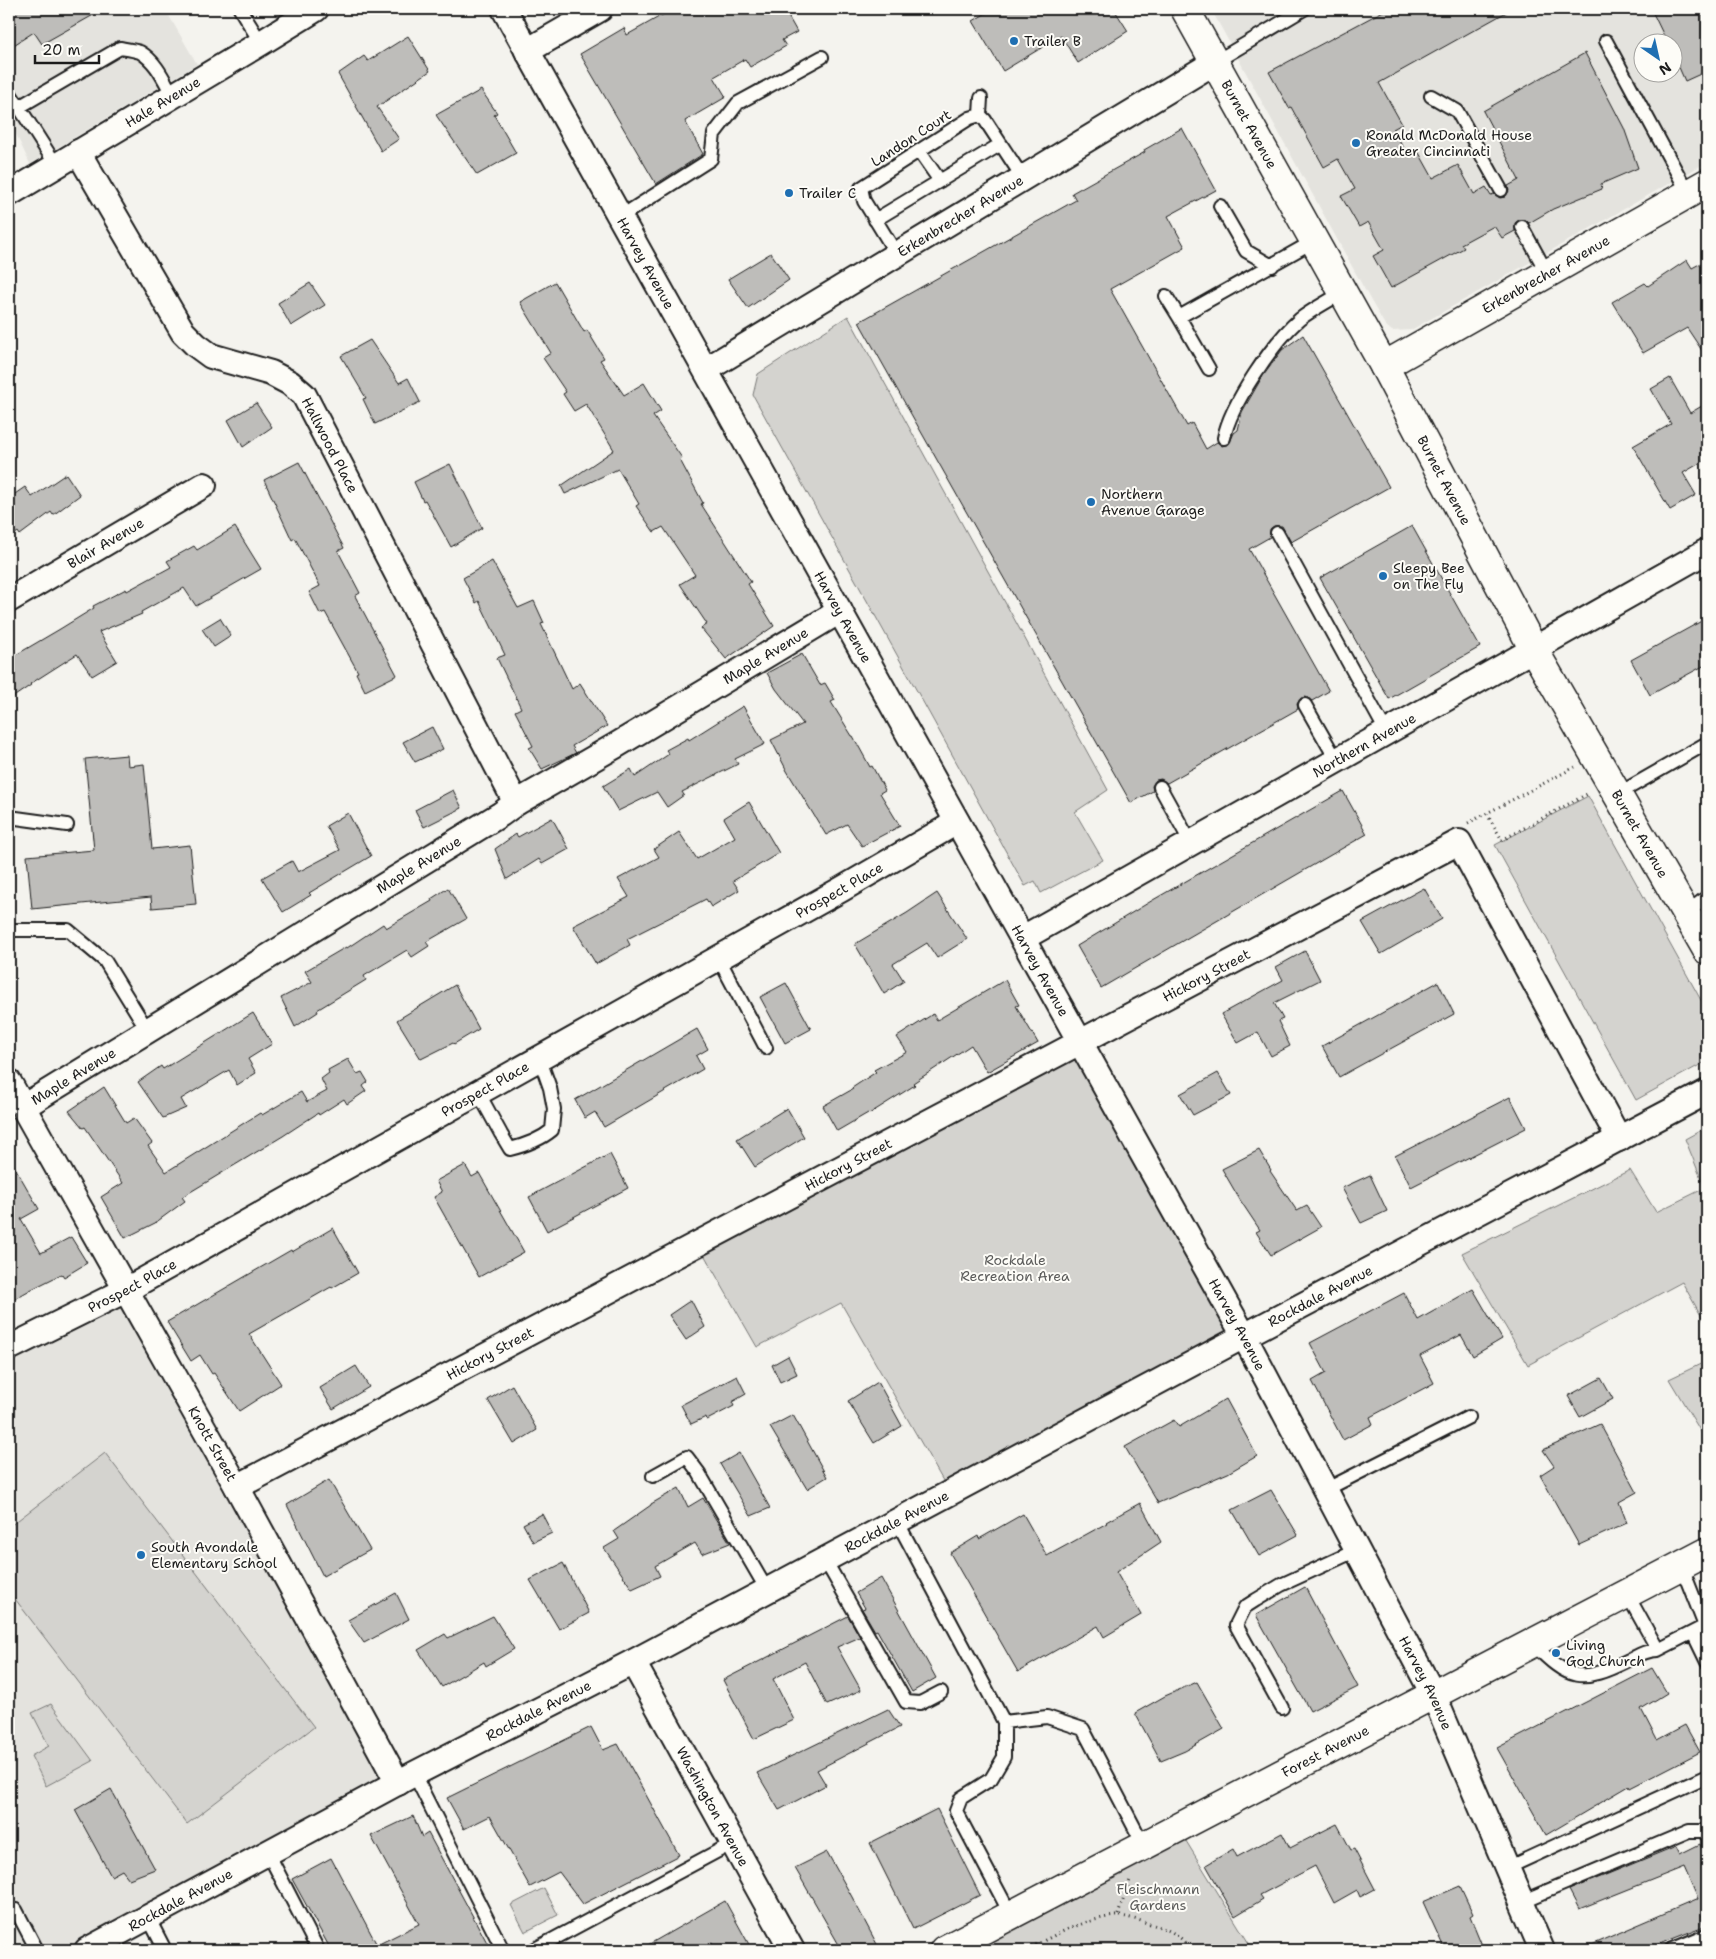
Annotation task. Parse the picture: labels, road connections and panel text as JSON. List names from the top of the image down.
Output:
{
  "streets": {
    "street": [
      "Hale Avenue",
      "Burnet Avenue",
      "Erkenbrecher Avenue",
      "Harvey Avenue",
      "Hallwood Place",
      "Blair Avenue",
      "Maple Avenue",
      "Northern Avenue",
      "Prospect Place",
      "Hickory Street",
      "Rockdale Avenue",
      "Knott Street",
      "Forest Avenue",
      "Washington Avenue"
    ],
    "lane": ["Landon Court"]
  },
  "crossings": [
    ["Hale Avenue", "Hallwood Place"],
    ["Burnet Avenue", "Erkenbrecher Avenue"],
    ["Burnet Avenue", "Northern Avenue"],
    ["Landon Court", "Erkenbrecher Avenue"],
    ["Erkenbrecher Avenue", "Harvey Avenue"],
    ["Harvey Avenue", "Maple Avenue"],
    ["Harvey Avenue", "Northern Avenue"],
    ["Harvey Avenue", "Prospect Place"],
    ["Harvey Avenue", "Hickory Street"],
    ["Harvey Avenue", "Rockdale Avenue"],
    ["Harvey Avenue", "Forest Avenue"],
    ["Hallwood Place", "Maple Avenue"],
    ["Maple Avenue", "Knott Street"],
    ["Prospect Place", "Knott Street"],
    ["Hickory Street", "Rockdale Avenue"],
    ["Hickory Street", "Knott Street"],
    ["Rockdale Avenue", "Knott Street"],
    ["Rockdale Avenue", "Washington Avenue"]
  ],
  "parks": ["Rockdale Recreation Area", "Fleischmann Gardens"],
  "places": [
    "Trailer B",
    "Ronald McDonald House Greater Cincinnati",
    "Trailer C",
    "Northern Avenue Garage",
    "Sleepy Bee on The Fly",
    "South Avondale Elementary School",
    "Living God Church"
  ],
  "scale_bar": "20 m",
  "north": "bottom right"
}
